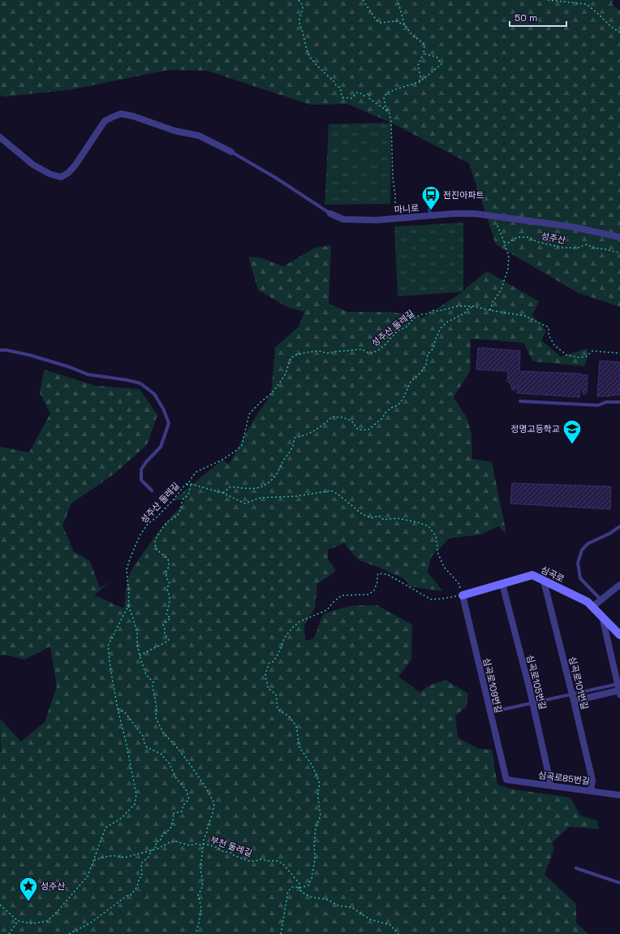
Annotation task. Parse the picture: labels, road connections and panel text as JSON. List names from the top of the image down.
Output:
{
  "streets": {
    "street": [
      "마니로",
      "심곡로",
      "심곡로105번길",
      "심곡로101번길",
      "심곡로109번길",
      "심곡로85번길"
    ],
    "path": ["성주산", "성주산 둘레길", "부천 둘레길"]
  },
  "crossings": [
    ["성주산 둘레길", "부천 둘레길"],
    ["심곡로", "심곡로105번길"],
    ["심곡로", "심곡로101번길"],
    ["심곡로", "심곡로109번길"],
    ["심곡로105번길", "심곡로85번길"],
    ["심곡로101번길", "심곡로85번길"],
    ["심곡로109번길", "심곡로85번길"]
  ],
  "places": {
    "bus stop": ["전진아파트"],
    "school or university": ["정명고등학교"],
    "place": ["성주산"]
  },
  "scale_bar": "50 m"
}
